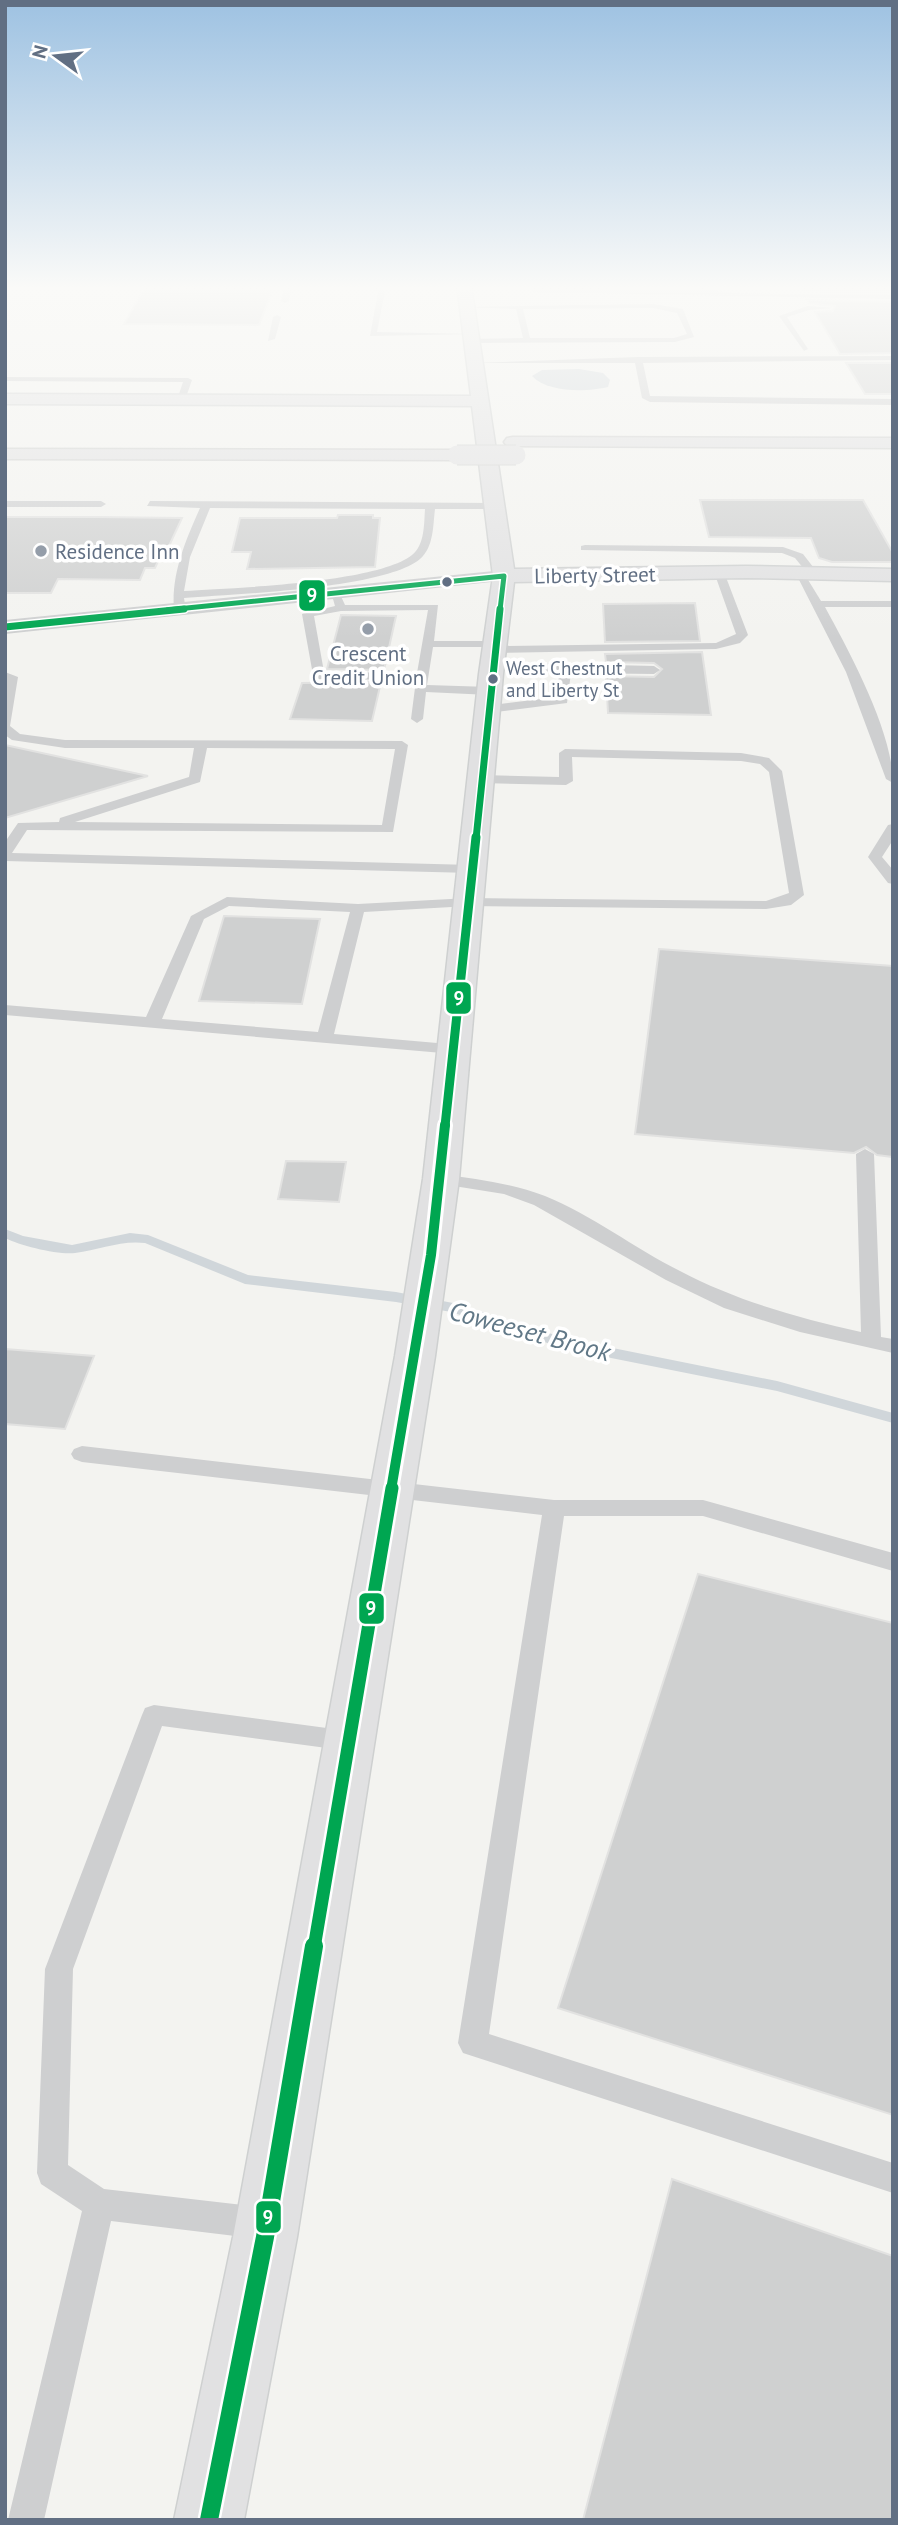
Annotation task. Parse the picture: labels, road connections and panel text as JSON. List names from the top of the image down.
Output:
{
  "streets": {
    "main road": ["Liberty Street"]
  },
  "water": ["Coweeset Brook"],
  "places": ["Residence Inn", "Crescent Credit Union", "West Chestnut and Liberty St"],
  "lines": ["transit line 9"],
  "north": "left"
}
